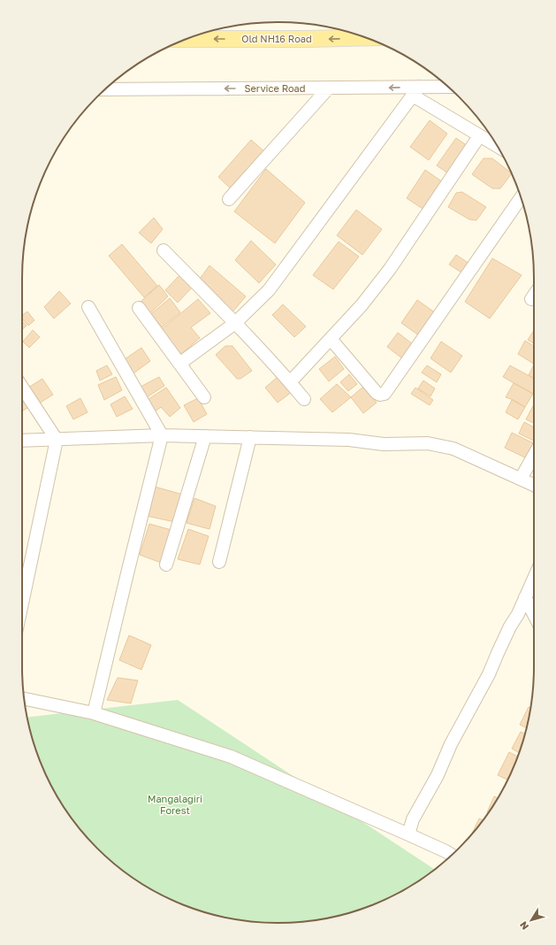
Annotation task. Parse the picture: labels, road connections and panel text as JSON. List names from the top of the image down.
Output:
{
  "streets": {
    "main road": ["Old NH16 Road"],
    "street": ["Service Road"]
  },
  "one_way": ["Old NH16 Road", "Service Road"],
  "parks": ["Mangalagiri Forest"],
  "north": "bottom left"
}
